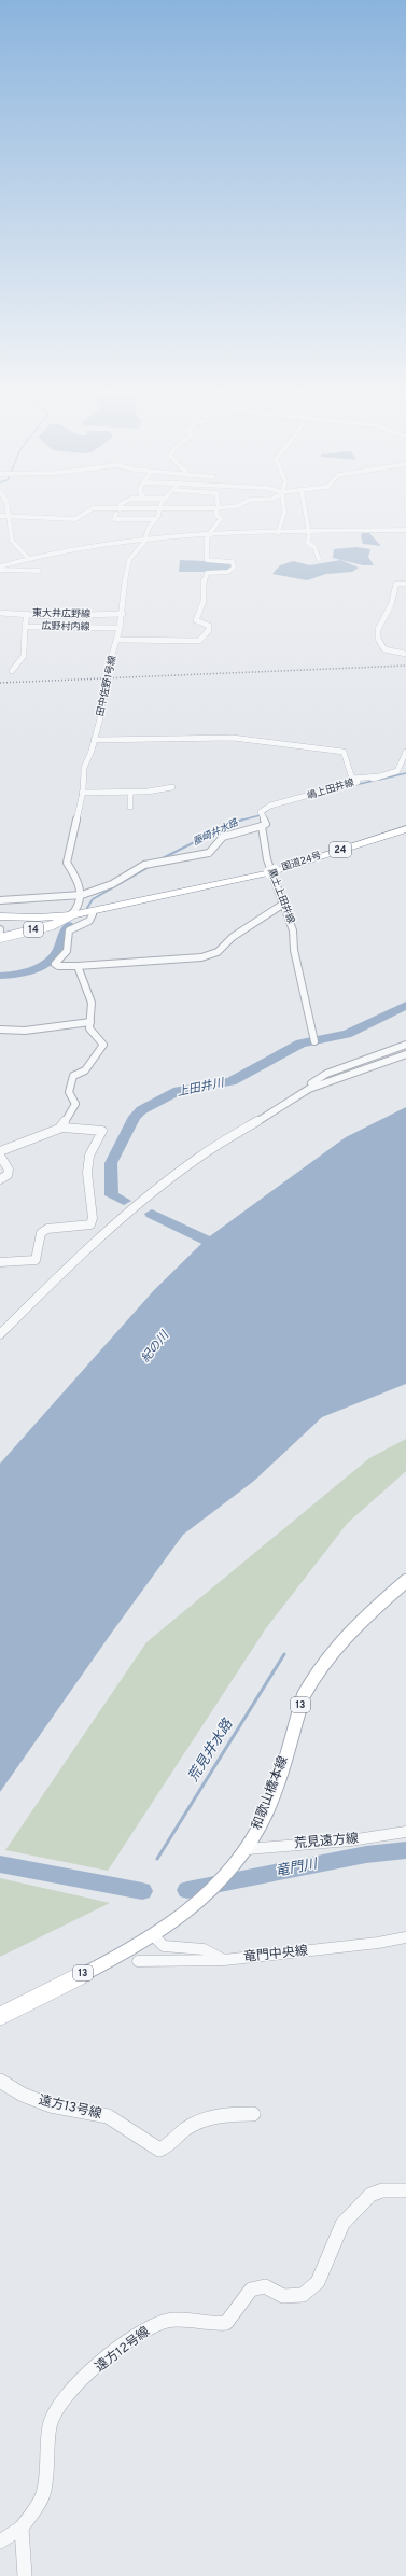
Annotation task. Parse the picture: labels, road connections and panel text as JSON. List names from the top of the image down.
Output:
{
  "streets": {
    "highway": ["24", "国道24号"],
    "main road": ["14", "13", "和歌山橋本線"],
    "street": [
      "東大井広野線",
      "広野村内線",
      "田中佐野1号線",
      "嶋上田井線",
      "黒土上田井線",
      "荒見遠方線",
      "竜門中央線",
      "遠方13号線",
      "遠方12号線"
    ]
  },
  "crossings": [
    ["東大井広野線", "広野村内線"],
    ["東大井広野線", "田中佐野1号線"],
    ["広野村内線", "田中佐野1号線"],
    ["嶋上田井線", "黒土上田井線"],
    ["国道24号", "14"],
    ["和歌山橋本線", "荒見遠方線"]
  ],
  "water": [
    "藤崎井水路",
    "上田井川",
    "紀の川",
    "荒見井水路",
    "竜門川"
  ]
}
